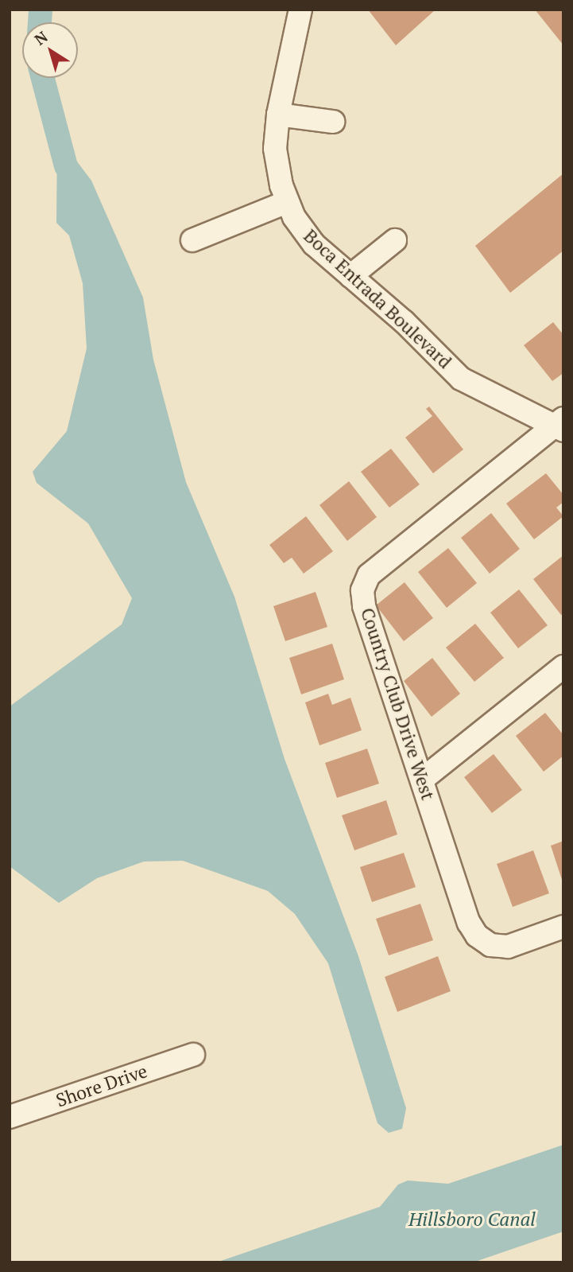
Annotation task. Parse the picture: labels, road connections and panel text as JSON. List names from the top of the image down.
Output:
{
  "streets": {
    "street": ["Boca Entrada Boulevard", "Country Club Drive West", "Shore Drive"]
  },
  "crossings": [
    ["Boca Entrada Boulevard", "Country Club Drive West"]
  ],
  "water": ["Hillsboro Canal"],
  "north": "top left"
}
